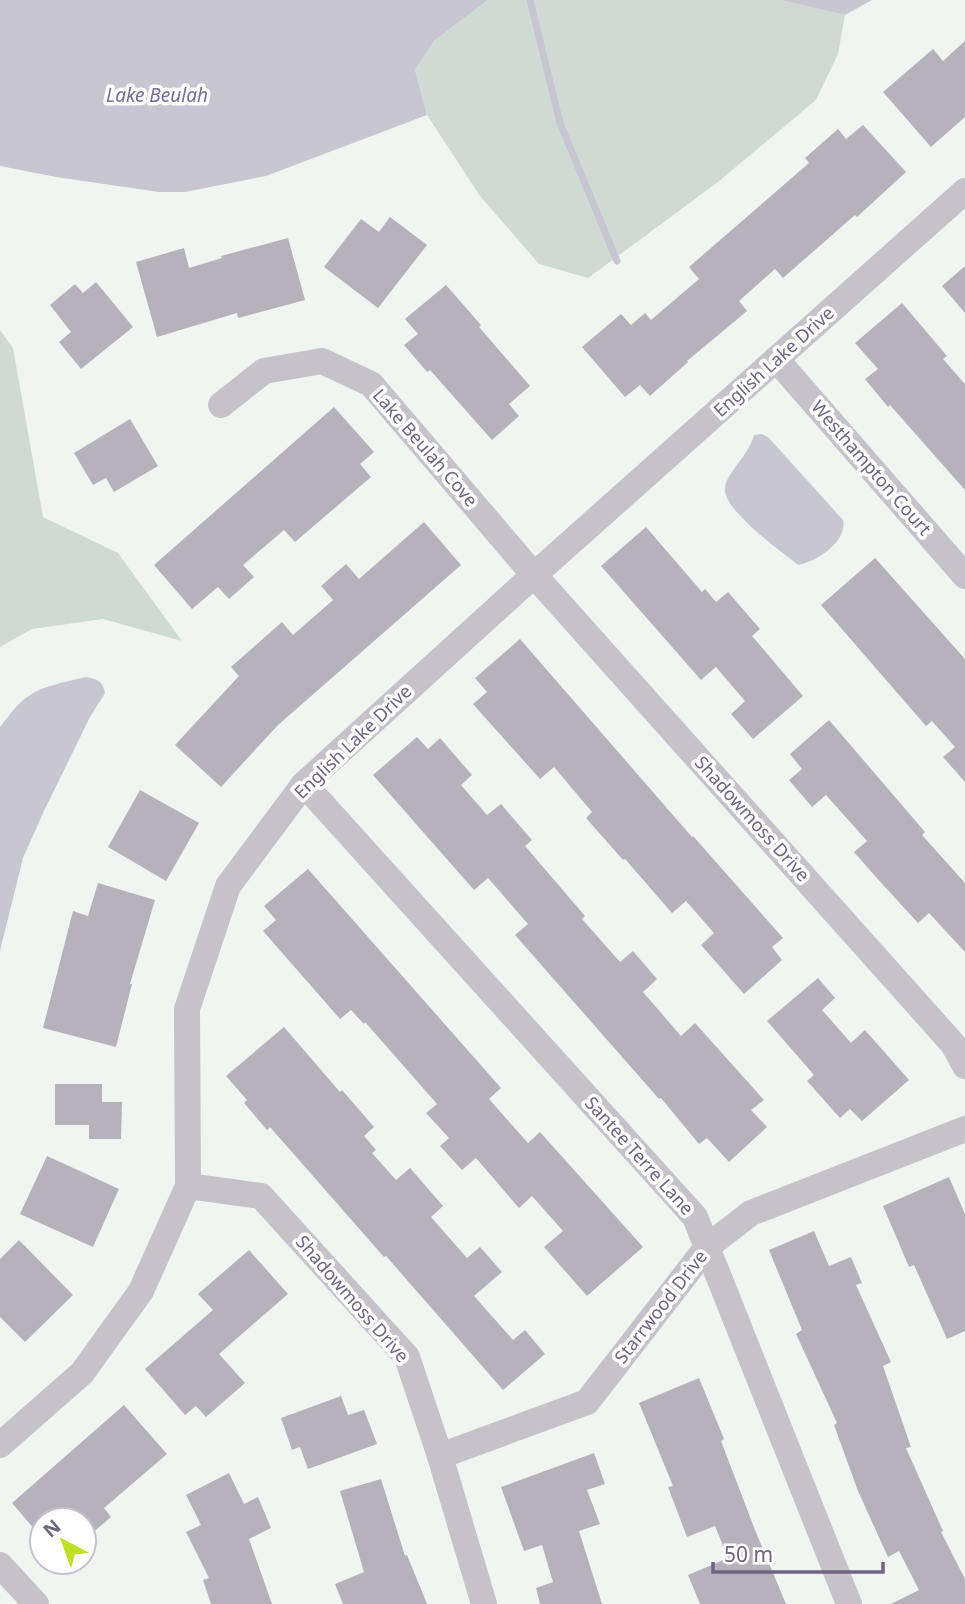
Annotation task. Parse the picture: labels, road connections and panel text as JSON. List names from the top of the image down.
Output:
{
  "streets": {
    "street": [
      "English Lake Drive",
      "Lake Beulah Cove",
      "Westhampton Court",
      "Shadowmoss Drive",
      "Santee Terre Lane",
      "Starrwood Drive"
    ]
  },
  "crossings": [
    ["English Lake Drive", "Lake Beulah Cove"],
    ["English Lake Drive", "Westhampton Court"],
    ["English Lake Drive", "Shadowmoss Drive"],
    ["English Lake Drive", "Santee Terre Lane"],
    ["Lake Beulah Cove", "Shadowmoss Drive"],
    ["Shadowmoss Drive", "Starrwood Drive"],
    ["Santee Terre Lane", "Starrwood Drive"]
  ],
  "water": ["Lake Beulah"],
  "scale_bar": "50 m",
  "north": "top left"
}
